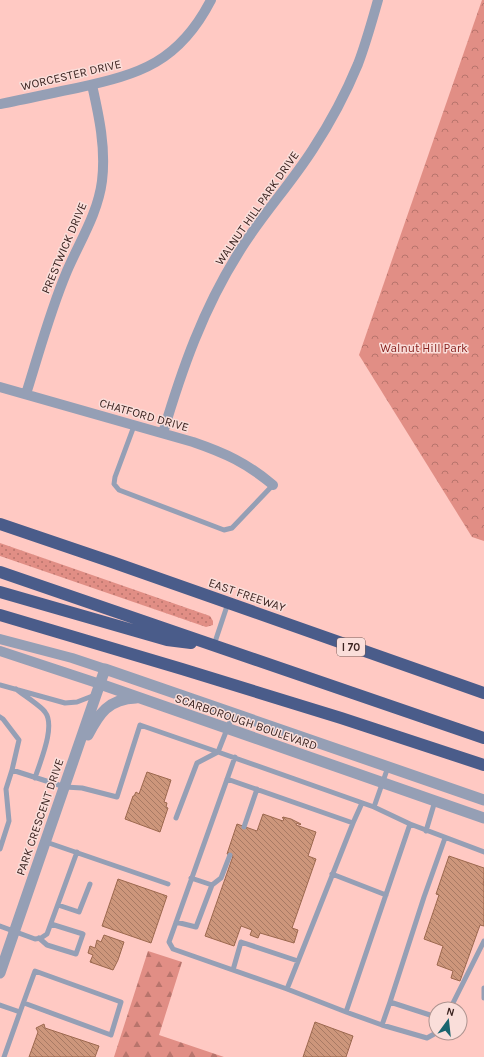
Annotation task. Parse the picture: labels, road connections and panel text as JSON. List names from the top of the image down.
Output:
{
  "streets": {
    "highway": ["EAST FREEWAY", "I 70"],
    "street": [
      "WORCESTER DRIVE",
      "WALNUT HILL PARK DRIVE",
      "PRESTWICK DRIVE",
      "CHATFORD DRIVE",
      "SCARBOROUGH BOULEVARD",
      "PARK CRESCENT DRIVE"
    ]
  },
  "crossings": [
    ["WORCESTER DRIVE", "PRESTWICK DRIVE"],
    ["WALNUT HILL PARK DRIVE", "CHATFORD DRIVE"],
    ["PRESTWICK DRIVE", "CHATFORD DRIVE"],
    ["SCARBOROUGH BOULEVARD", "PARK CRESCENT DRIVE"]
  ],
  "parks": ["Walnut Hill Park"],
  "north": "top"
}
